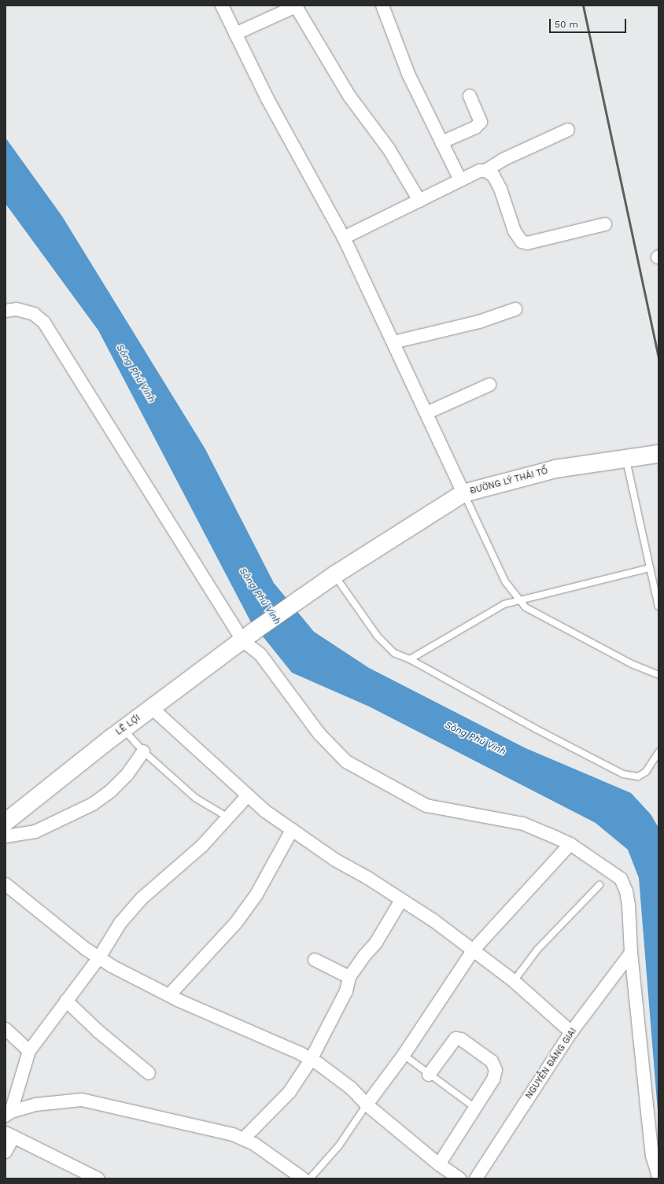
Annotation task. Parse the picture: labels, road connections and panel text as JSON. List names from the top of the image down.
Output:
{
  "streets": {
    "main road": ["ĐƯỜNG LÝ THÁI TỔ", "LÊ LỢI"],
    "street": ["NGUYỄN ĐĂNG GIAI"]
  },
  "crossings": [
    ["ĐƯỜNG LÝ THÁI TỔ", "LÊ LỢI"]
  ],
  "water": ["Sông Phú Vinh"],
  "scale_bar": "50 m"
}
